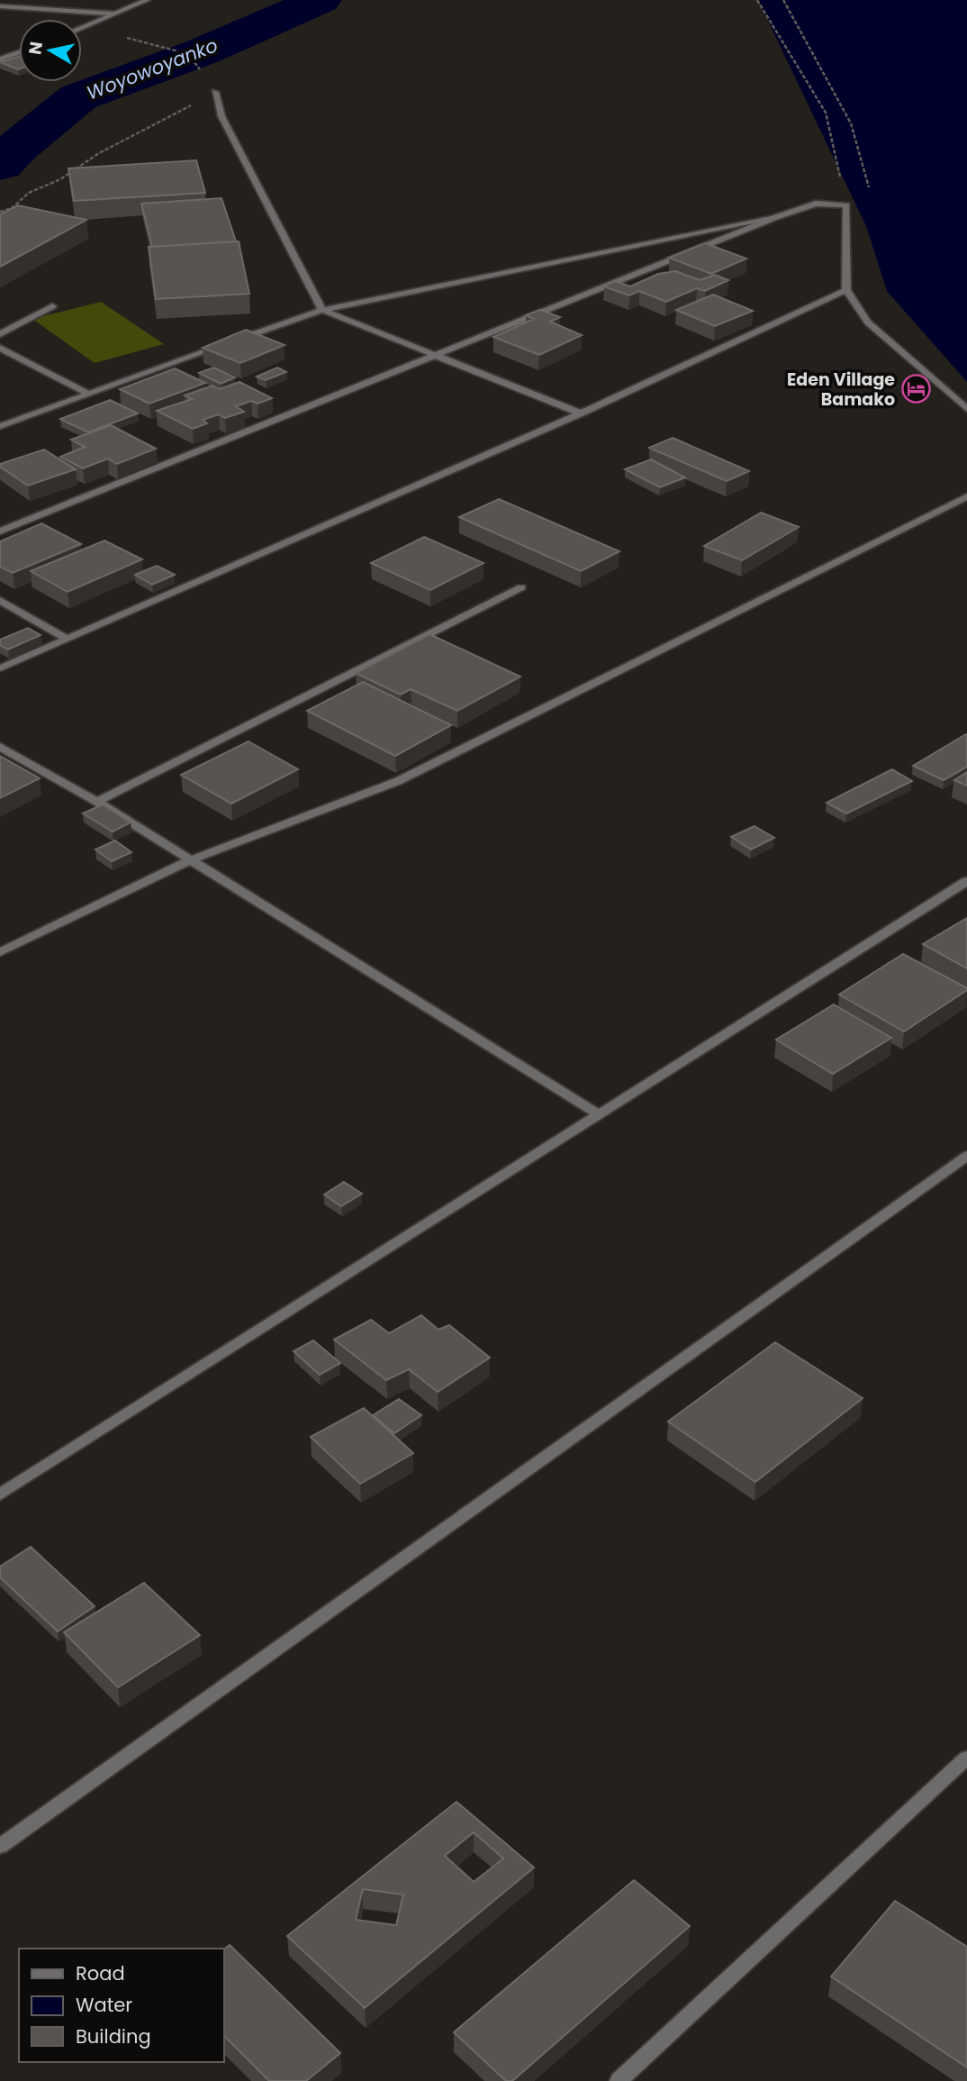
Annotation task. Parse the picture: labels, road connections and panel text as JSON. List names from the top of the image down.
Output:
{
  "water": ["Woyowoyanko"],
  "places": {
    "hotel": ["Eden Village Bamako"]
  },
  "legend": ["Road", "Water", "Building"],
  "north": "left"
}
